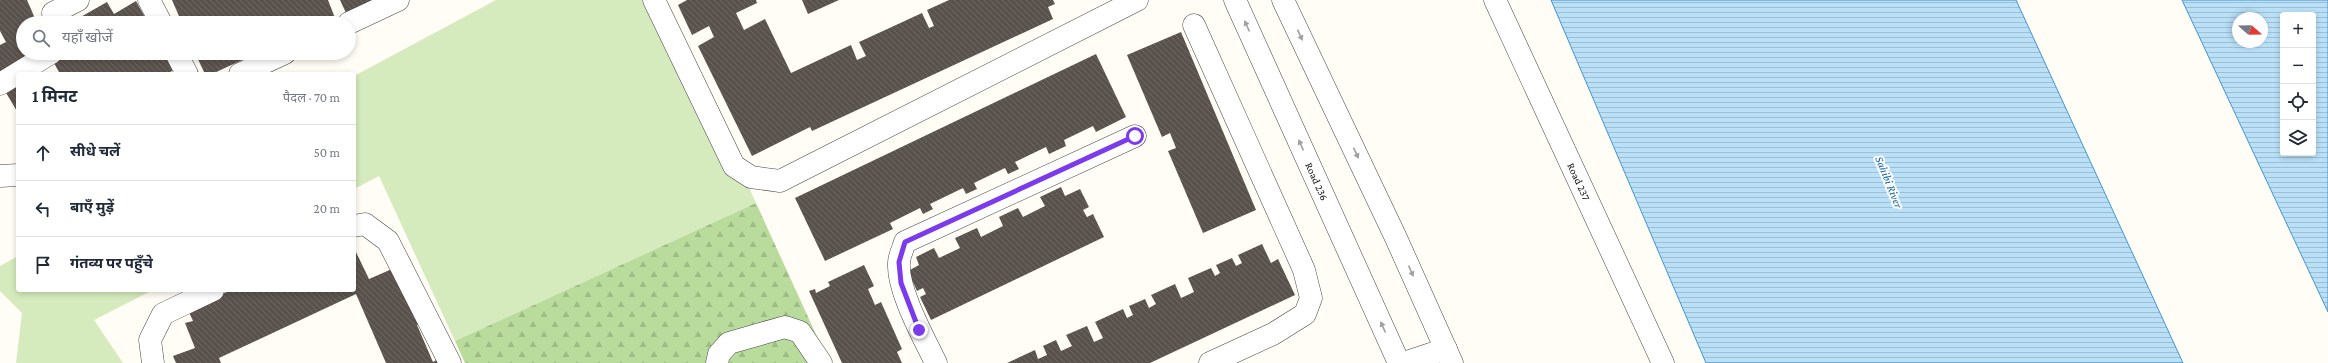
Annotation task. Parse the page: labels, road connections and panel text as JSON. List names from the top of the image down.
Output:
{
  "streets": {
    "street": ["Road 237", "Road 236"]
  },
  "water": ["Sahibi River"],
  "north": "right",
  "page": {
    "map_buttons": ["+", "−"],
    "search": "यहाँ खोजें",
    "heading": ["1 मिनट", "पैदल · 70 m"],
    "list": [
      ["सीधे चलें", "50 m"],
      ["बाएँ मुड़ें", "20 m"],
      "गंतव्य पर पहुँचे"
    ]
  }
}
